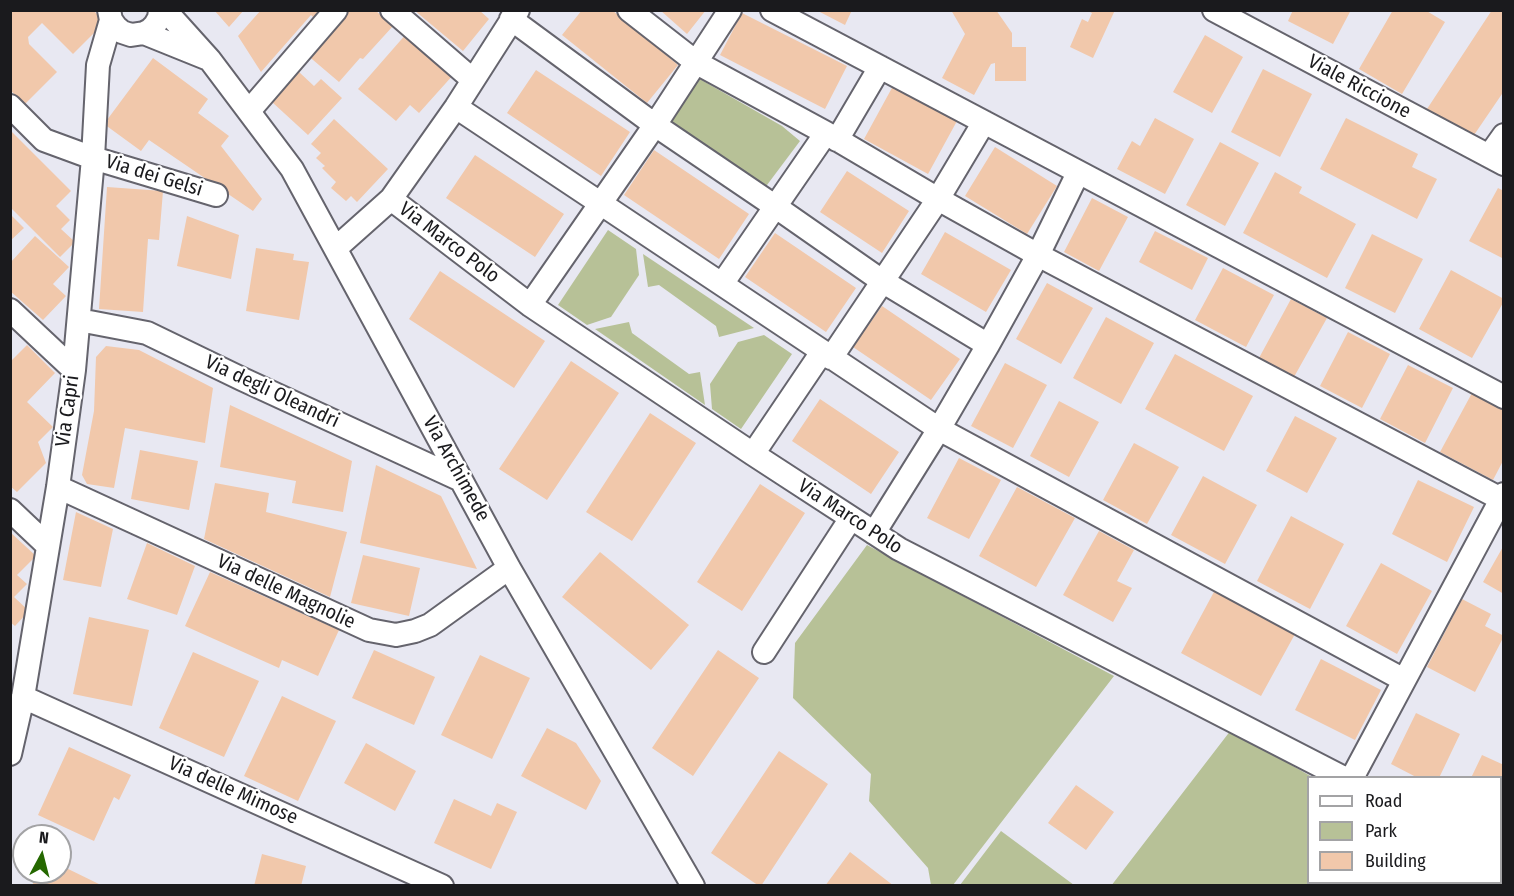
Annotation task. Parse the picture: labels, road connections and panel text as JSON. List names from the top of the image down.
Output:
{
  "streets": {
    "street": [
      "Viale Riccione",
      "Via dei Gelsi",
      "Via Marco Polo",
      "Via degli Oleandri",
      "Via Capri",
      "Via Archimede",
      "Via delle Magnolie",
      "Via delle Mimose"
    ]
  },
  "crossings": [
    ["Via dei Gelsi", "Via Capri"],
    ["Via degli Oleandri", "Via Capri"],
    ["Via degli Oleandri", "Via Archimede"],
    ["Via Capri", "Via delle Magnolie"],
    ["Via Capri", "Via delle Mimose"],
    ["Via Archimede", "Via delle Magnolie"]
  ],
  "legend": ["Road", "Park", "Building"],
  "north": "top"
}
